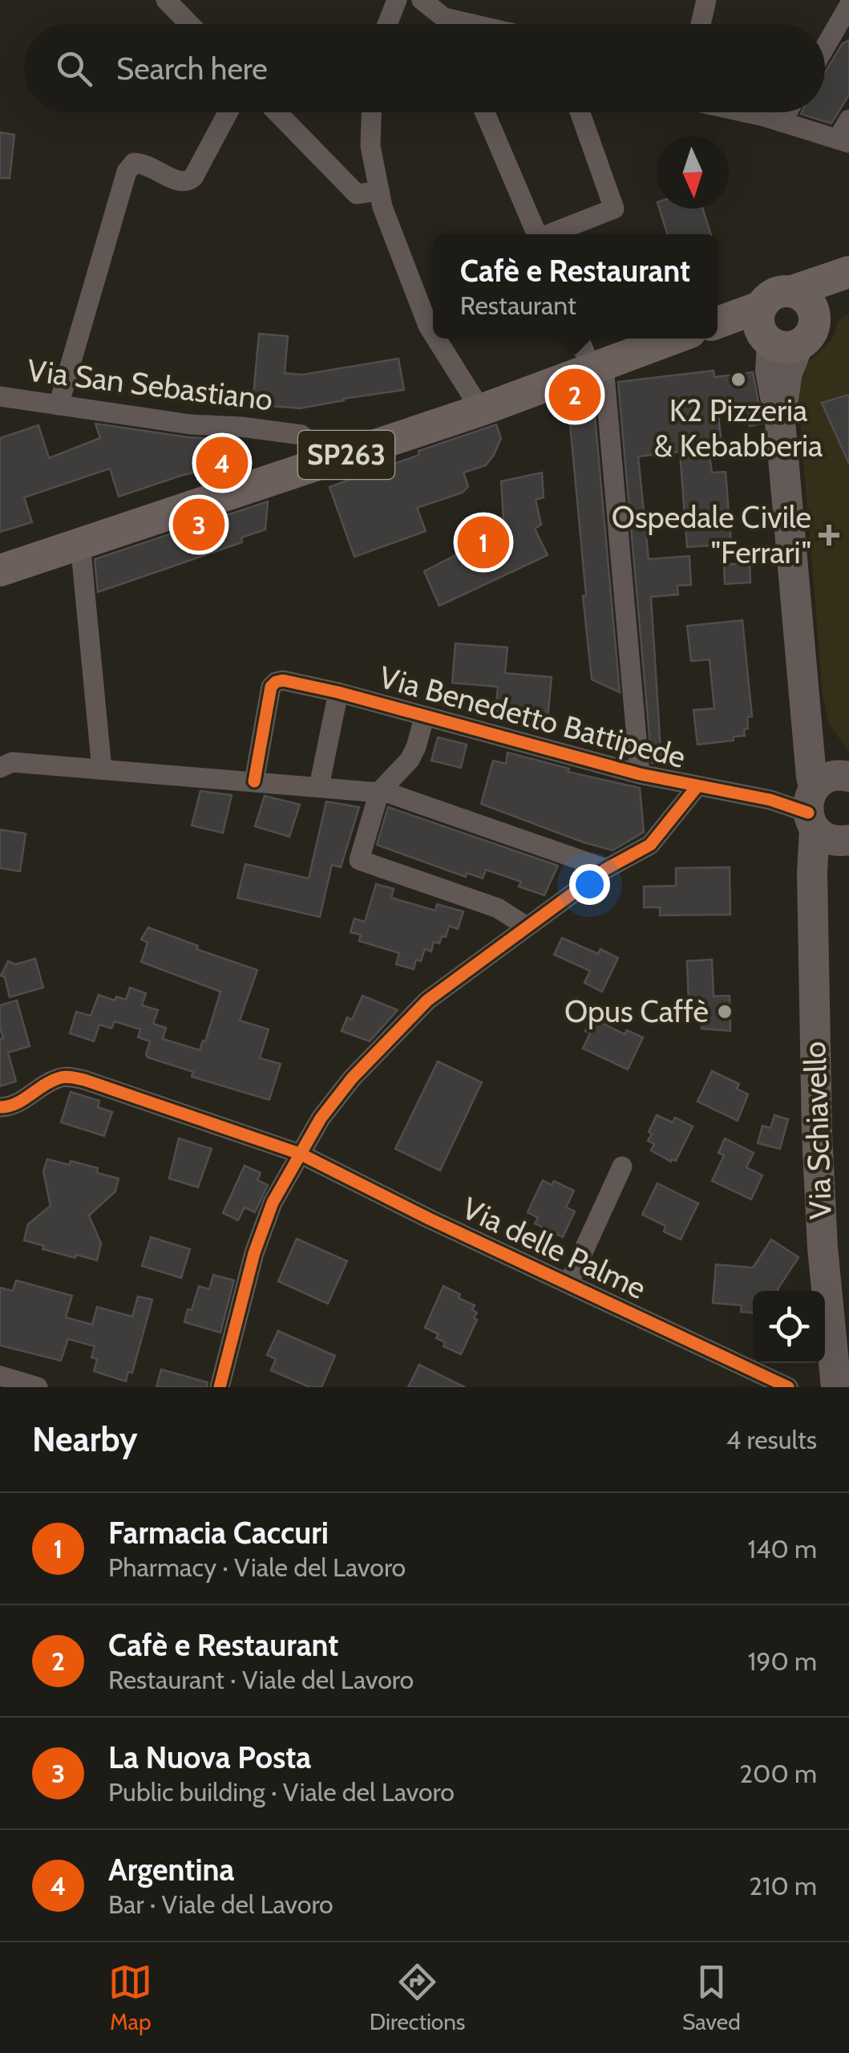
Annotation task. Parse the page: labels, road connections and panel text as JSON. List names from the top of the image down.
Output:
{
  "streets": {
    "main road": ["SP263"],
    "street": [
      "Via San Sebastiano",
      "Via Benedetto Battipede",
      "Via Schiavello",
      "Via delle Palme"
    ]
  },
  "crossings": [
    ["Via San Sebastiano", "SP263"],
    ["Via Benedetto Battipede", "Via Schiavello"]
  ],
  "places": {
    "other": ["K2 Pizzeria & Kebabberia", "Opus Caffè"],
    "health": ["Ospedale Civile \"Ferrari\""]
  },
  "north": "bottom",
  "page": {
    "search": "Search here",
    "popup": ["Cafè e Restaurant", "Restaurant"],
    "pins": [
      "2",
      "4",
      "3",
      "1"
    ],
    "heading": ["Nearby", "4 results"],
    "list": [
      {
        "mark": "1",
        "name": "Farmacia Caccuri",
        "note": "Pharmacy · Viale del Lavoro",
        "value": "140 m"
      },
      {
        "mark": "2",
        "name": "Cafè e Restaurant",
        "note": "Restaurant · Viale del Lavoro",
        "value": "190 m"
      },
      {
        "mark": "3",
        "name": "La Nuova Posta",
        "note": "Public building · Viale del Lavoro",
        "value": "200 m"
      },
      {
        "mark": "4",
        "name": "Argentina",
        "note": "Bar · Viale del Lavoro",
        "value": "210 m"
      }
    ],
    "nav": ["Map", "Directions", "Saved"]
  }
}
